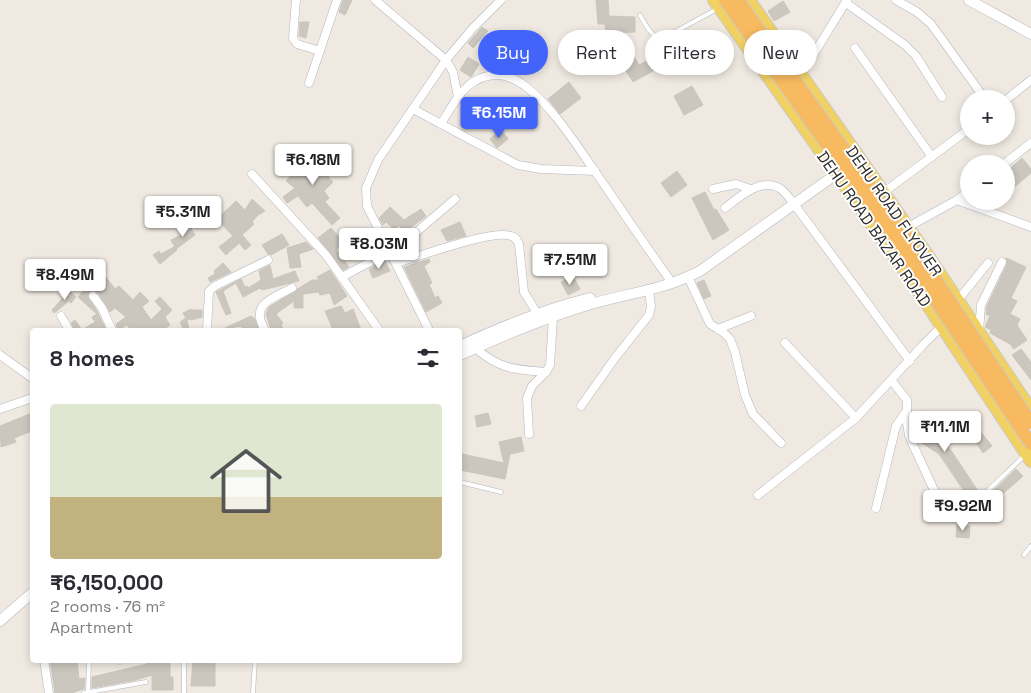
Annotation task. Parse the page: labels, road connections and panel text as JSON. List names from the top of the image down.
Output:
{
  "streets": {
    "highway": ["DEHU ROAD FLYOVER"],
    "main road": ["DEHU ROAD BAZAR ROAD"]
  },
  "crossings": [
    ["DEHU ROAD FLYOVER", "DEHU ROAD BAZAR ROAD"]
  ],
  "page": {
    "chip": [
      "Buy",
      "Rent",
      "Filters",
      "New"
    ],
    "map_buttons": ["+", "−"],
    "price": [
      "₹6.15M",
      "₹6.18M",
      "₹5.31M",
      "₹8.03M",
      "₹7.51M",
      "₹8.49M",
      "₹11.1M",
      "₹9.92M"
    ],
    "heading": "8 homes",
    "list": [
      {
        "name": "₹6,150,000",
        "note": "2 rooms · 76 m² · Apartment"
      }
    ]
  }
}
